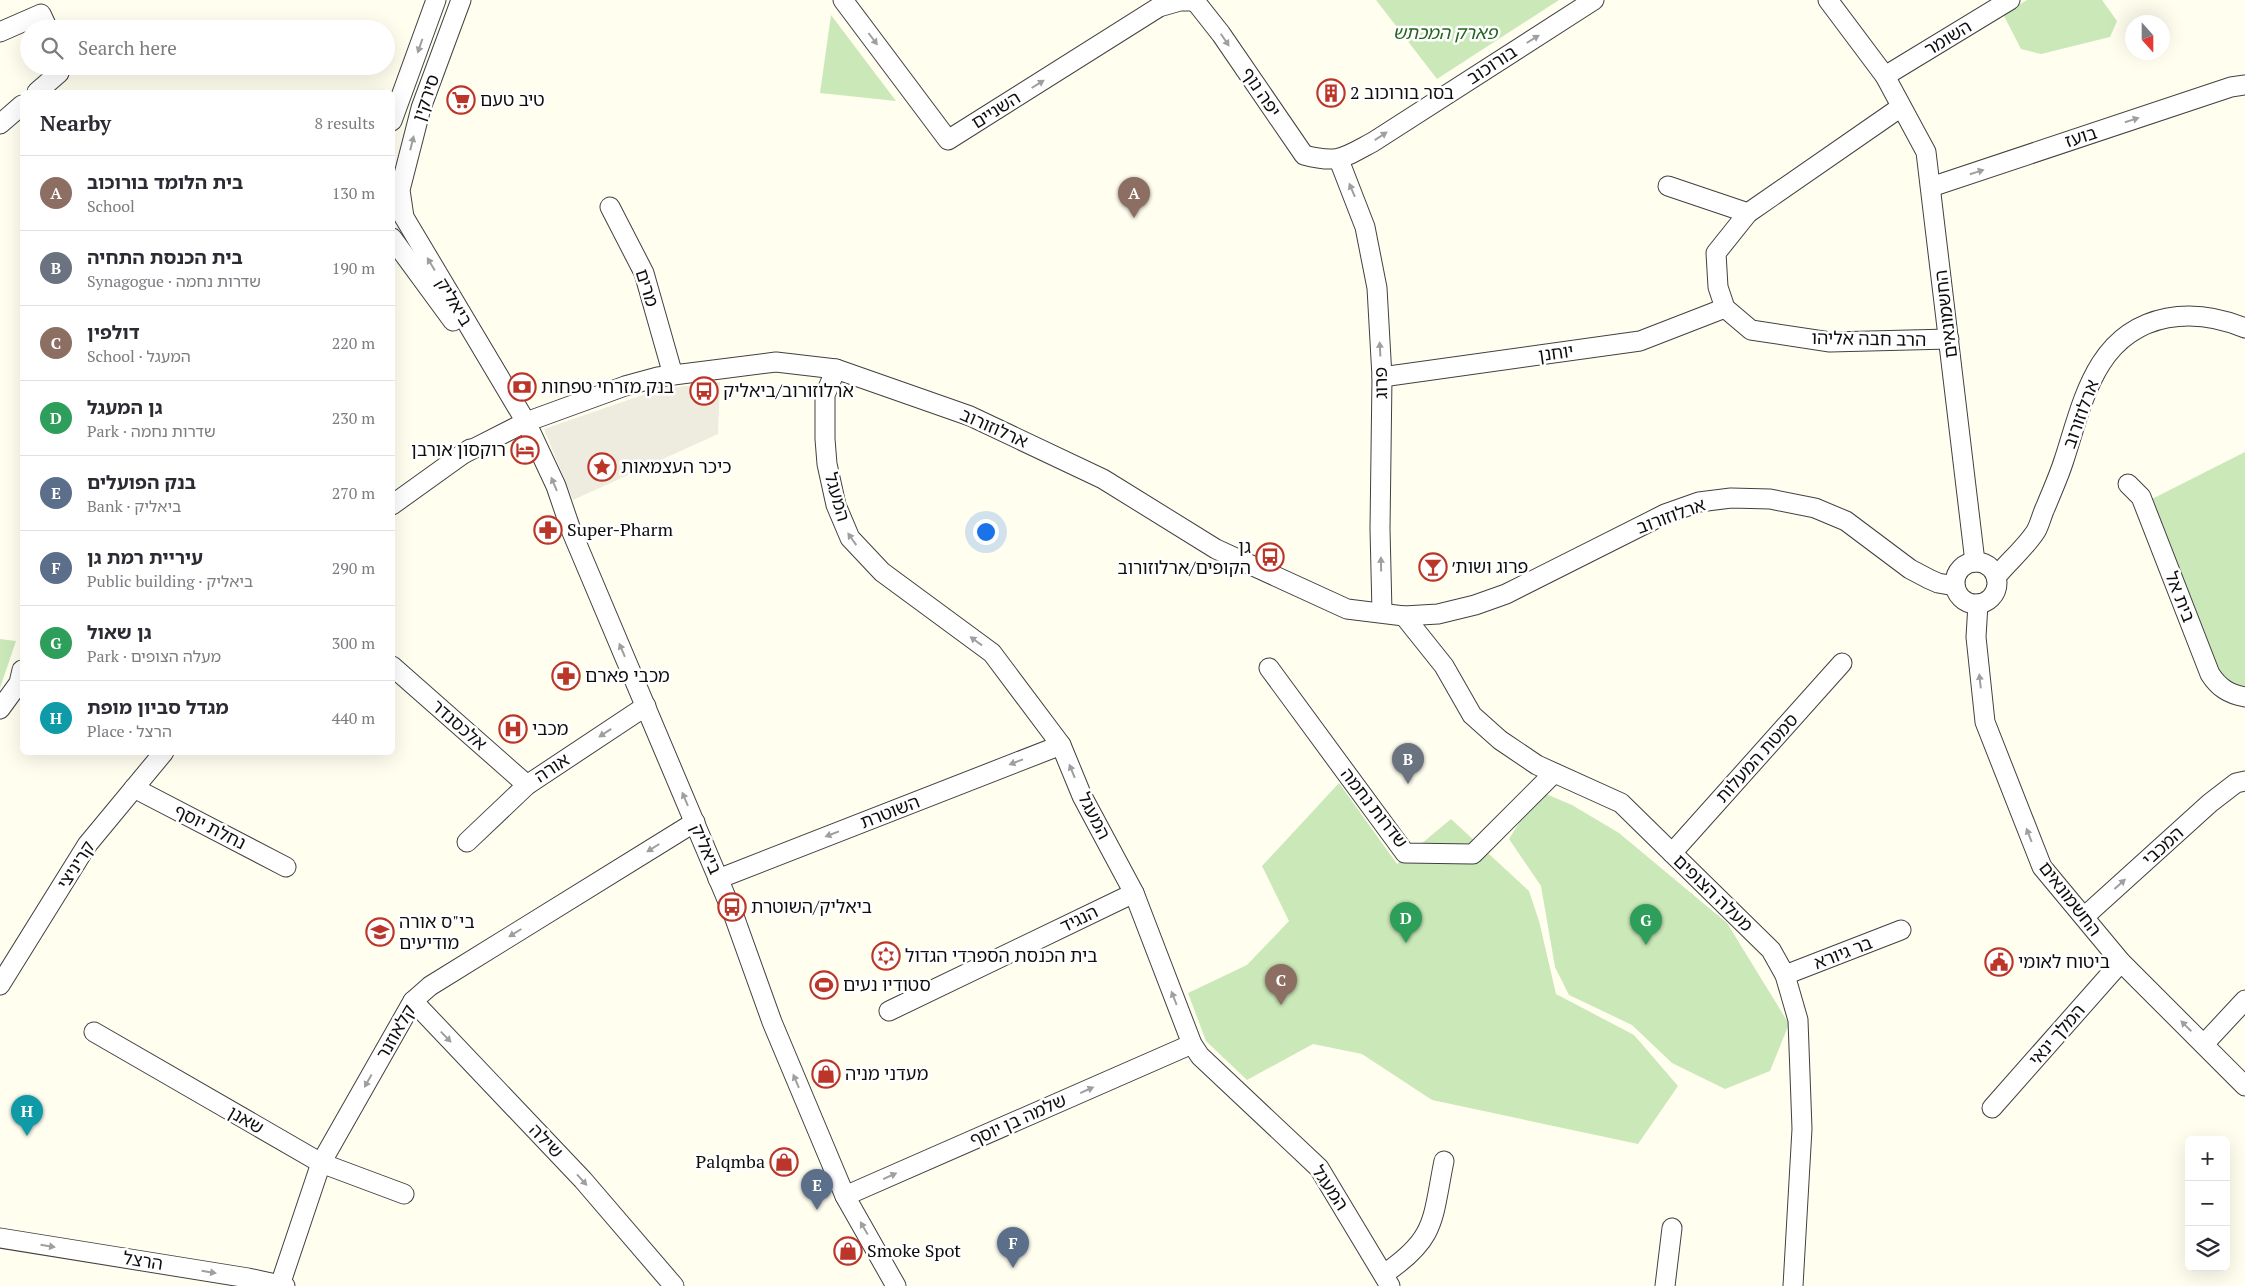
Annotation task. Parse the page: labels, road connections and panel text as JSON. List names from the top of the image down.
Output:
{
  "streets": {
    "street": [
      "השומר",
      "בורוכוב",
      "יפה נוף",
      "סירקין",
      "השניים",
      "בועז",
      "מרים",
      "ביאליק",
      "החשמונאים",
      "הרב חבה אליהו",
      "יוחנן",
      "פרוג",
      "ארלוזורוב",
      "המעגל",
      "בית אל",
      "אלכסנדר",
      "סמטת המעלות",
      "אורה",
      "שדרות נחמה",
      "השוטרת",
      "נחלת יוסף",
      "המכבי",
      "קריניצי",
      "מעלה הצופים",
      "הנגיד",
      "בר גיורא",
      "קלאוזנר",
      "המלך ינאי",
      "שאנן",
      "שלמה בן יוסף",
      "שילה",
      "הרצל"
    ]
  },
  "crossings": [
    ["השומר", "החשמונאים"],
    ["בורוכוב", "יפה נוף"],
    ["בורוכוב", "פרוג"],
    ["יפה נוף", "השניים"],
    ["יפה נוף", "פרוג"],
    ["סירקין", "ביאליק"],
    ["בועז", "החשמונאים"],
    ["מרים", "ארלוזורוב"],
    ["ביאליק", "ארלוזורוב"],
    ["ביאליק", "אורה"],
    ["ביאליק", "השוטרת"],
    ["ביאליק", "קלאוזנר"],
    ["ביאליק", "שלמה בן יוסף"],
    ["החשמונאים", "הרב חבה אליהו"],
    ["החשמונאים", "ארלוזורוב"],
    ["החשמונאים", "המכבי"],
    ["החשמונאים", "המלך ינאי"],
    ["הרב חבה אליהו", "יוחנן"],
    ["יוחנן", "פרוג"],
    ["פרוג", "ארלוזורוב"],
    ["ארלוזורוב", "המעגל"],
    ["ארלוזורוב", "מעלה הצופים"],
    ["המעגל", "השוטרת"],
    ["המעגל", "הנגיד"],
    ["המעגל", "שלמה בן יוסף"],
    ["אלכסנדר", "אורה"],
    ["סמטת המעלות", "מעלה הצופים"],
    ["שדרות נחמה", "מעלה הצופים"],
    ["נחלת יוסף", "קריניצי"],
    ["מעלה הצופים", "בר גיורא"],
    ["קלאוזנר", "שאנן"],
    ["קלאוזנר", "שילה"],
    ["קלאוזנר", "הרצל"]
  ],
  "one_way": [
    "בורוכוב",
    "יפה נוף",
    "בועז",
    "ביאליק",
    "החשמונאים",
    "פרוג",
    "המעגל",
    "אורה",
    "השוטרת",
    "המכבי",
    "קלאוזנר",
    "שלמה בן יוסף",
    "שילה",
    "הרצל"
  ],
  "parks": ["פארק המכתש"],
  "places": {
    "building": ["בסר בורוכוב 2"],
    "supermarket": ["טיב טעם"],
    "bank": ["בנק מזרחי טפחות"],
    "bus stop": ["ארלוזורוב/ביאליק", "גן הקופים/ארלוזורוב", "ביאליק/השוטרת"],
    "hotel": ["רוקסון אורבן"],
    "place": ["כיכר העצמאות"],
    "pharmacy": ["Super-Pharm", "מכבי פארם"],
    "bar": ["פרוג ושות׳"],
    "hospital": ["מכבי"],
    "school or university": ["בי\"ס אורה מודיעים"],
    "synagogue": ["בית הכנסת הספרדי הגדול"],
    "public building": ["ביטוח לאומי"],
    "sports": ["סטודיו נעים"],
    "shop": ["מעדני מניה", "Palqmba", "Smoke Spot"]
  },
  "north": "bottom",
  "page": {
    "search": "Search here",
    "heading": ["Nearby", "8 results"],
    "list": [
      {
        "mark": "A",
        "name": "בית הלומד בורוכוב",
        "note": "School",
        "value": "130 m"
      },
      {
        "mark": "B",
        "name": "בית הכנסת התחיה",
        "note": "Synagogue · שדרות נחמה",
        "value": "190 m"
      },
      {
        "mark": "C",
        "name": "דולפין",
        "note": "School · המעגל",
        "value": "220 m"
      },
      {
        "mark": "D",
        "name": "גן המעגל",
        "note": "Park · שדרות נחמה",
        "value": "230 m"
      },
      {
        "mark": "E",
        "name": "בנק הפועלים",
        "note": "Bank · ביאליק",
        "value": "270 m"
      },
      {
        "mark": "F",
        "name": "עיריית רמת גן",
        "note": "Public building · ביאליק",
        "value": "290 m"
      },
      {
        "mark": "G",
        "name": "גן שאול",
        "note": "Park · מעלה הצופים",
        "value": "300 m"
      },
      {
        "mark": "H",
        "name": "מגדל סביון מופת",
        "note": "Place · הרצל",
        "value": "440 m"
      }
    ],
    "pins": [
      "A",
      "B",
      "D",
      "G",
      "C",
      "H",
      "E",
      "F"
    ],
    "map_buttons": ["+", "−"]
  }
}
